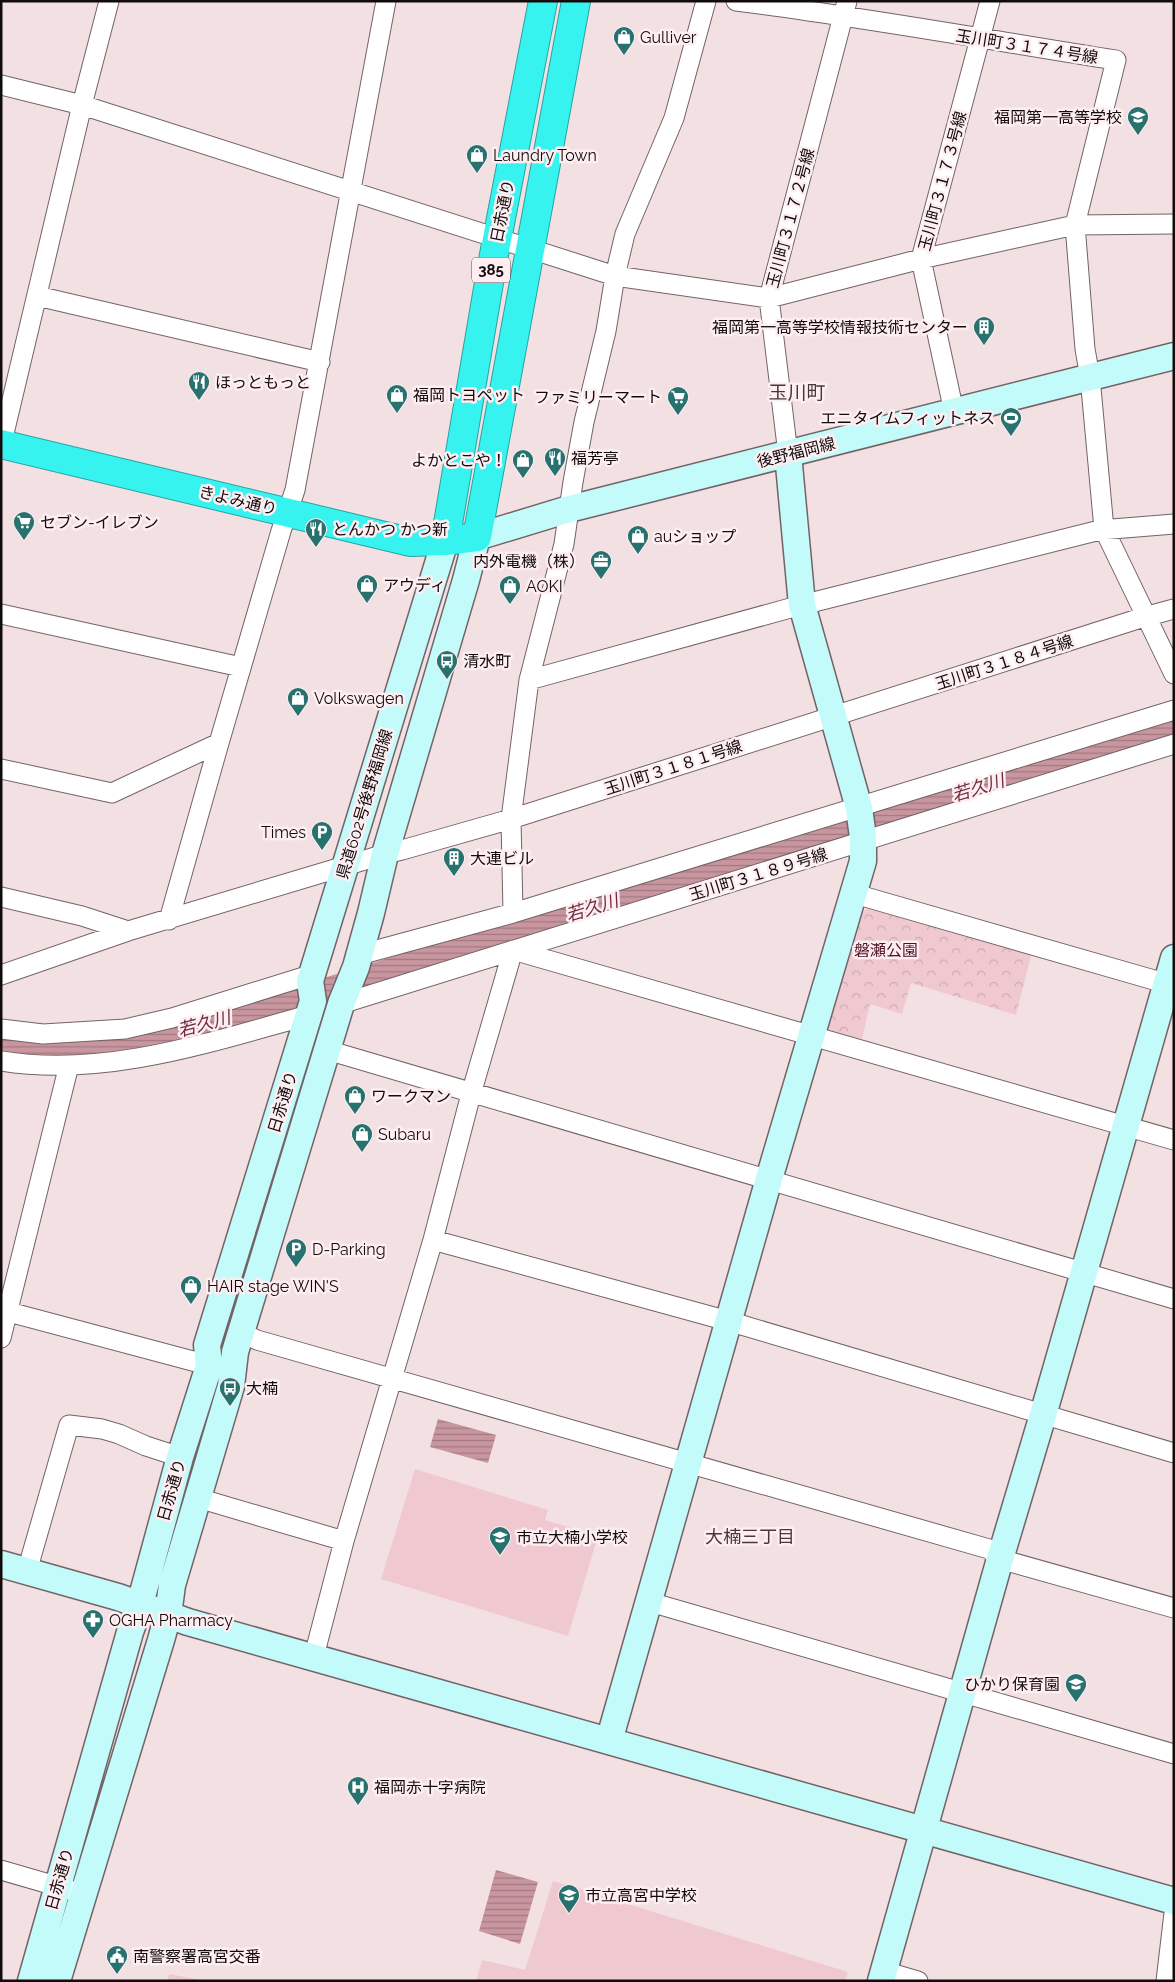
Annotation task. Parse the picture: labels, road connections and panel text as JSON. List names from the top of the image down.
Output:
{
  "streets": {
    "highway": ["日赤通り", "385", "きよみ通り"],
    "main road": ["後野福岡線", "県道602号後野福岡線"],
    "street": [
      "玉川町３１７４号線",
      "玉川町３１７３号線",
      "玉川町３１７２号線",
      "玉川町３１８４号線",
      "玉川町３１８１号線",
      "玉川町３１８９号線"
    ]
  },
  "crossings": [
    ["玉川町３１７４号線", "玉川町３１７３号線"],
    ["玉川町３１７４号線", "玉川町３１７２号線"],
    ["玉川町３１７４号線", "後野福岡線"],
    ["玉川町３１７３号線", "後野福岡線"],
    ["日赤通り", "きよみ通り"],
    ["日赤通り", "県道602号後野福岡線"],
    ["日赤通り", "玉川町３１８９号線"],
    ["玉川町３１７２号線", "後野福岡線"],
    ["385", "後野福岡線"],
    ["385", "きよみ通り"],
    ["385", "県道602号後野福岡線"],
    ["後野福岡線", "きよみ通り"],
    ["後野福岡線", "県道602号後野福岡線"],
    ["きよみ通り", "県道602号後野福岡線"],
    ["玉川町３１８４号線", "玉川町３１８１号線"],
    ["玉川町３１８１号線", "県道602号後野福岡線"],
    ["県道602号後野福岡線", "玉川町３１８９号線"]
  ],
  "districts": ["玉川町", "大楠三丁目"],
  "water": ["若久川"],
  "parks": ["磐瀬公園"],
  "places": {
    "shop": [
      "Gulliver",
      "Laundry Town",
      "福岡トヨペット",
      "よかとこや！",
      "auショップ",
      "アウディ",
      "AOKI",
      "Volkswagen",
      "ワークマン",
      "Subaru",
      "HAIR stage WIN'S"
    ],
    "school or university": [
      "福岡第一高等学校",
      "市立大楠小学校",
      "ひかり保育園",
      "市立高宮中学校"
    ],
    "building": ["福岡第一高等学校情報技術センター", "大連ビル"],
    "restaurant": ["ほっともっと", "福芳亭", "とんかつ かつ新"],
    "supermarket": ["ファミリーマート", "セブン-イレブン"],
    "sports": ["エニタイムフィットネス"],
    "office": ["内外電機（株）"],
    "bus stop": ["清水町", "大楠"],
    "parking": ["Times", "D-Parking"],
    "pharmacy": ["OGHA Pharmacy"],
    "hospital": ["福岡赤十字病院"],
    "public building": ["南警察署高宮交番"]
  }
}
